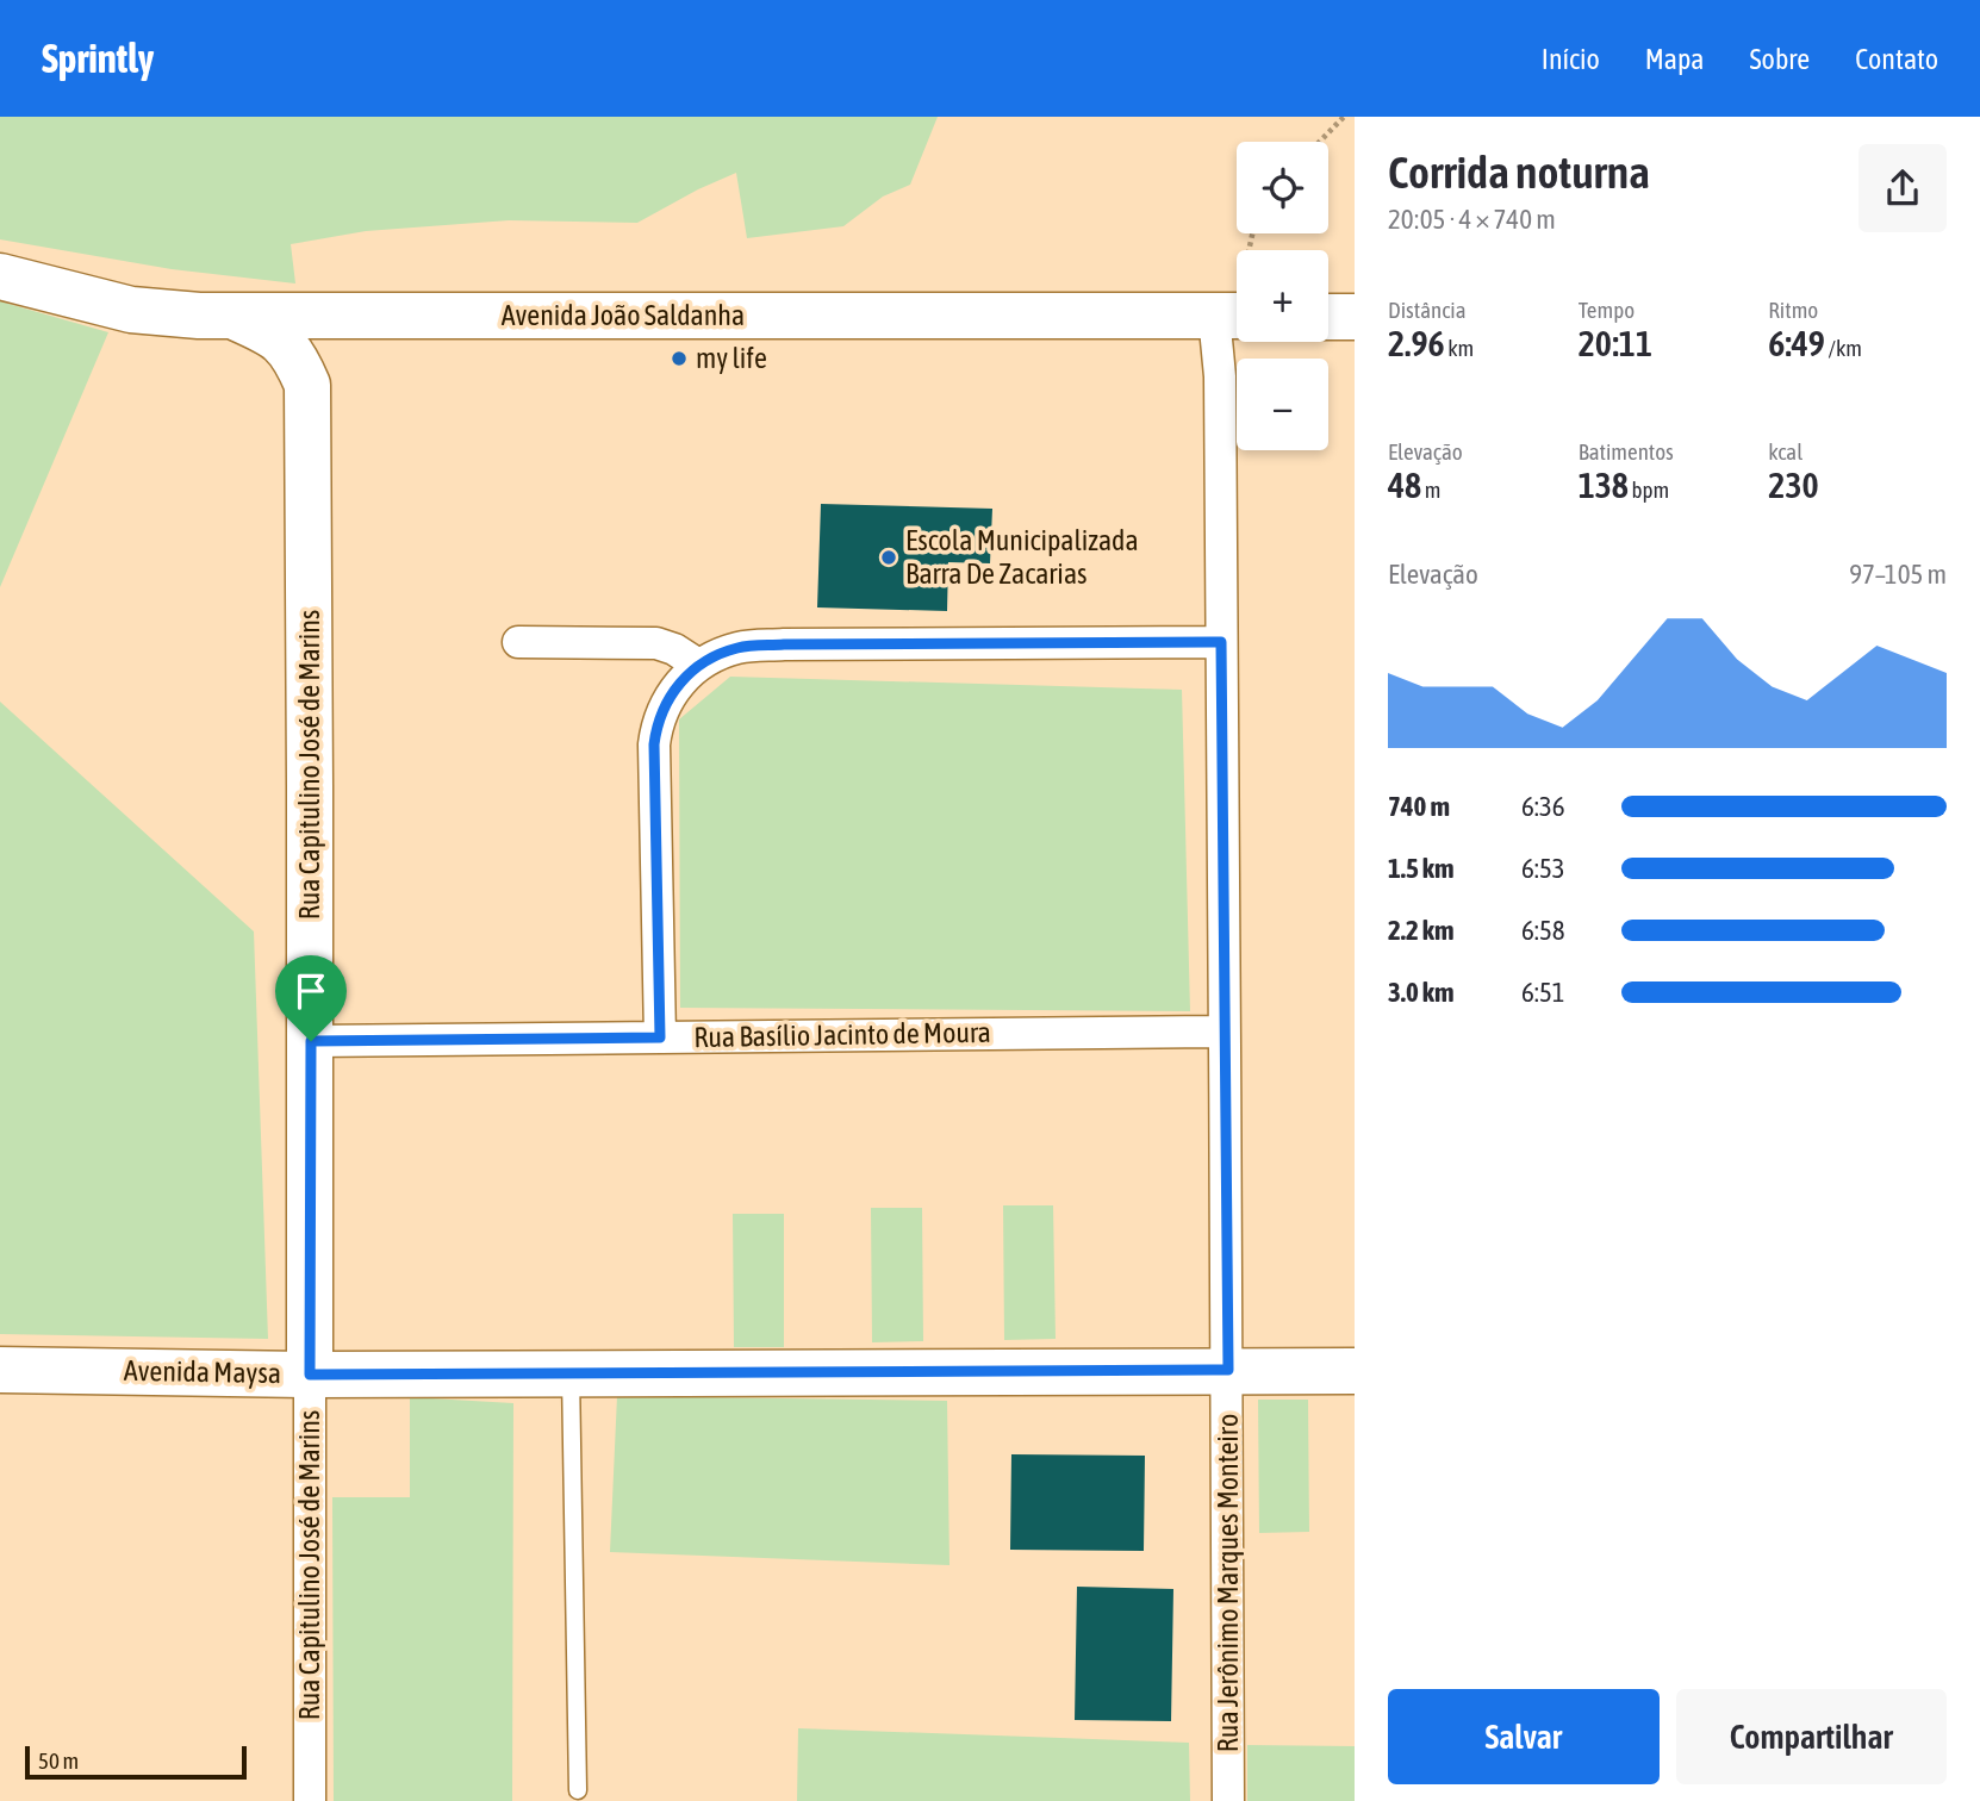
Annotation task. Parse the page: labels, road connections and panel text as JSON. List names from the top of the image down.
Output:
{
  "streets": {
    "main road": ["Avenida João Saldanha", "Rua Capitulino José de Marins", "Avenida Maysa"],
    "street": ["Rua Basílio Jacinto de Moura", "Rua Jerônimo Marques Monteiro"]
  },
  "crossings": [
    ["Avenida João Saldanha", "Rua Capitulino José de Marins"],
    ["Avenida João Saldanha", "Rua Jerônimo Marques Monteiro"],
    ["Rua Capitulino José de Marins", "Rua Basílio Jacinto de Moura"],
    ["Rua Capitulino José de Marins", "Avenida Maysa"],
    ["Rua Basílio Jacinto de Moura", "Rua Jerônimo Marques Monteiro"],
    ["Avenida Maysa", "Rua Jerônimo Marques Monteiro"]
  ],
  "places": ["my life", "Escola Municipalizada Barra De Zacarias"],
  "scale_bar": "50 m",
  "page": {
    "header": "Sprintly",
    "nav": [
      "Início",
      "Mapa",
      "Sobre",
      "Contato"
    ],
    "heading": ["Corrida noturna", "20:05 · 4 × 740 m"],
    "map_buttons": ["+", "−"],
    "stats": [
      ["Distância", "2.96 km"],
      ["Tempo", "20:11"],
      ["Ritmo", "6:49 /km"],
      ["Elevação", "48 m"],
      ["Batimentos", "138 bpm"],
      ["kcal", "230"]
    ],
    "chart": ["Elevação", "97–105 m"],
    "list": [
      {
        "name": "740 m",
        "note": "6:36"
      },
      {
        "name": "1.5 km",
        "note": "6:53"
      },
      {
        "name": "2.2 km",
        "note": "6:58"
      },
      {
        "name": "3.0 km",
        "note": "6:51"
      }
    ],
    "buttons": ["Salvar", "Compartilhar"],
    "scale": "50 m"
  }
}
